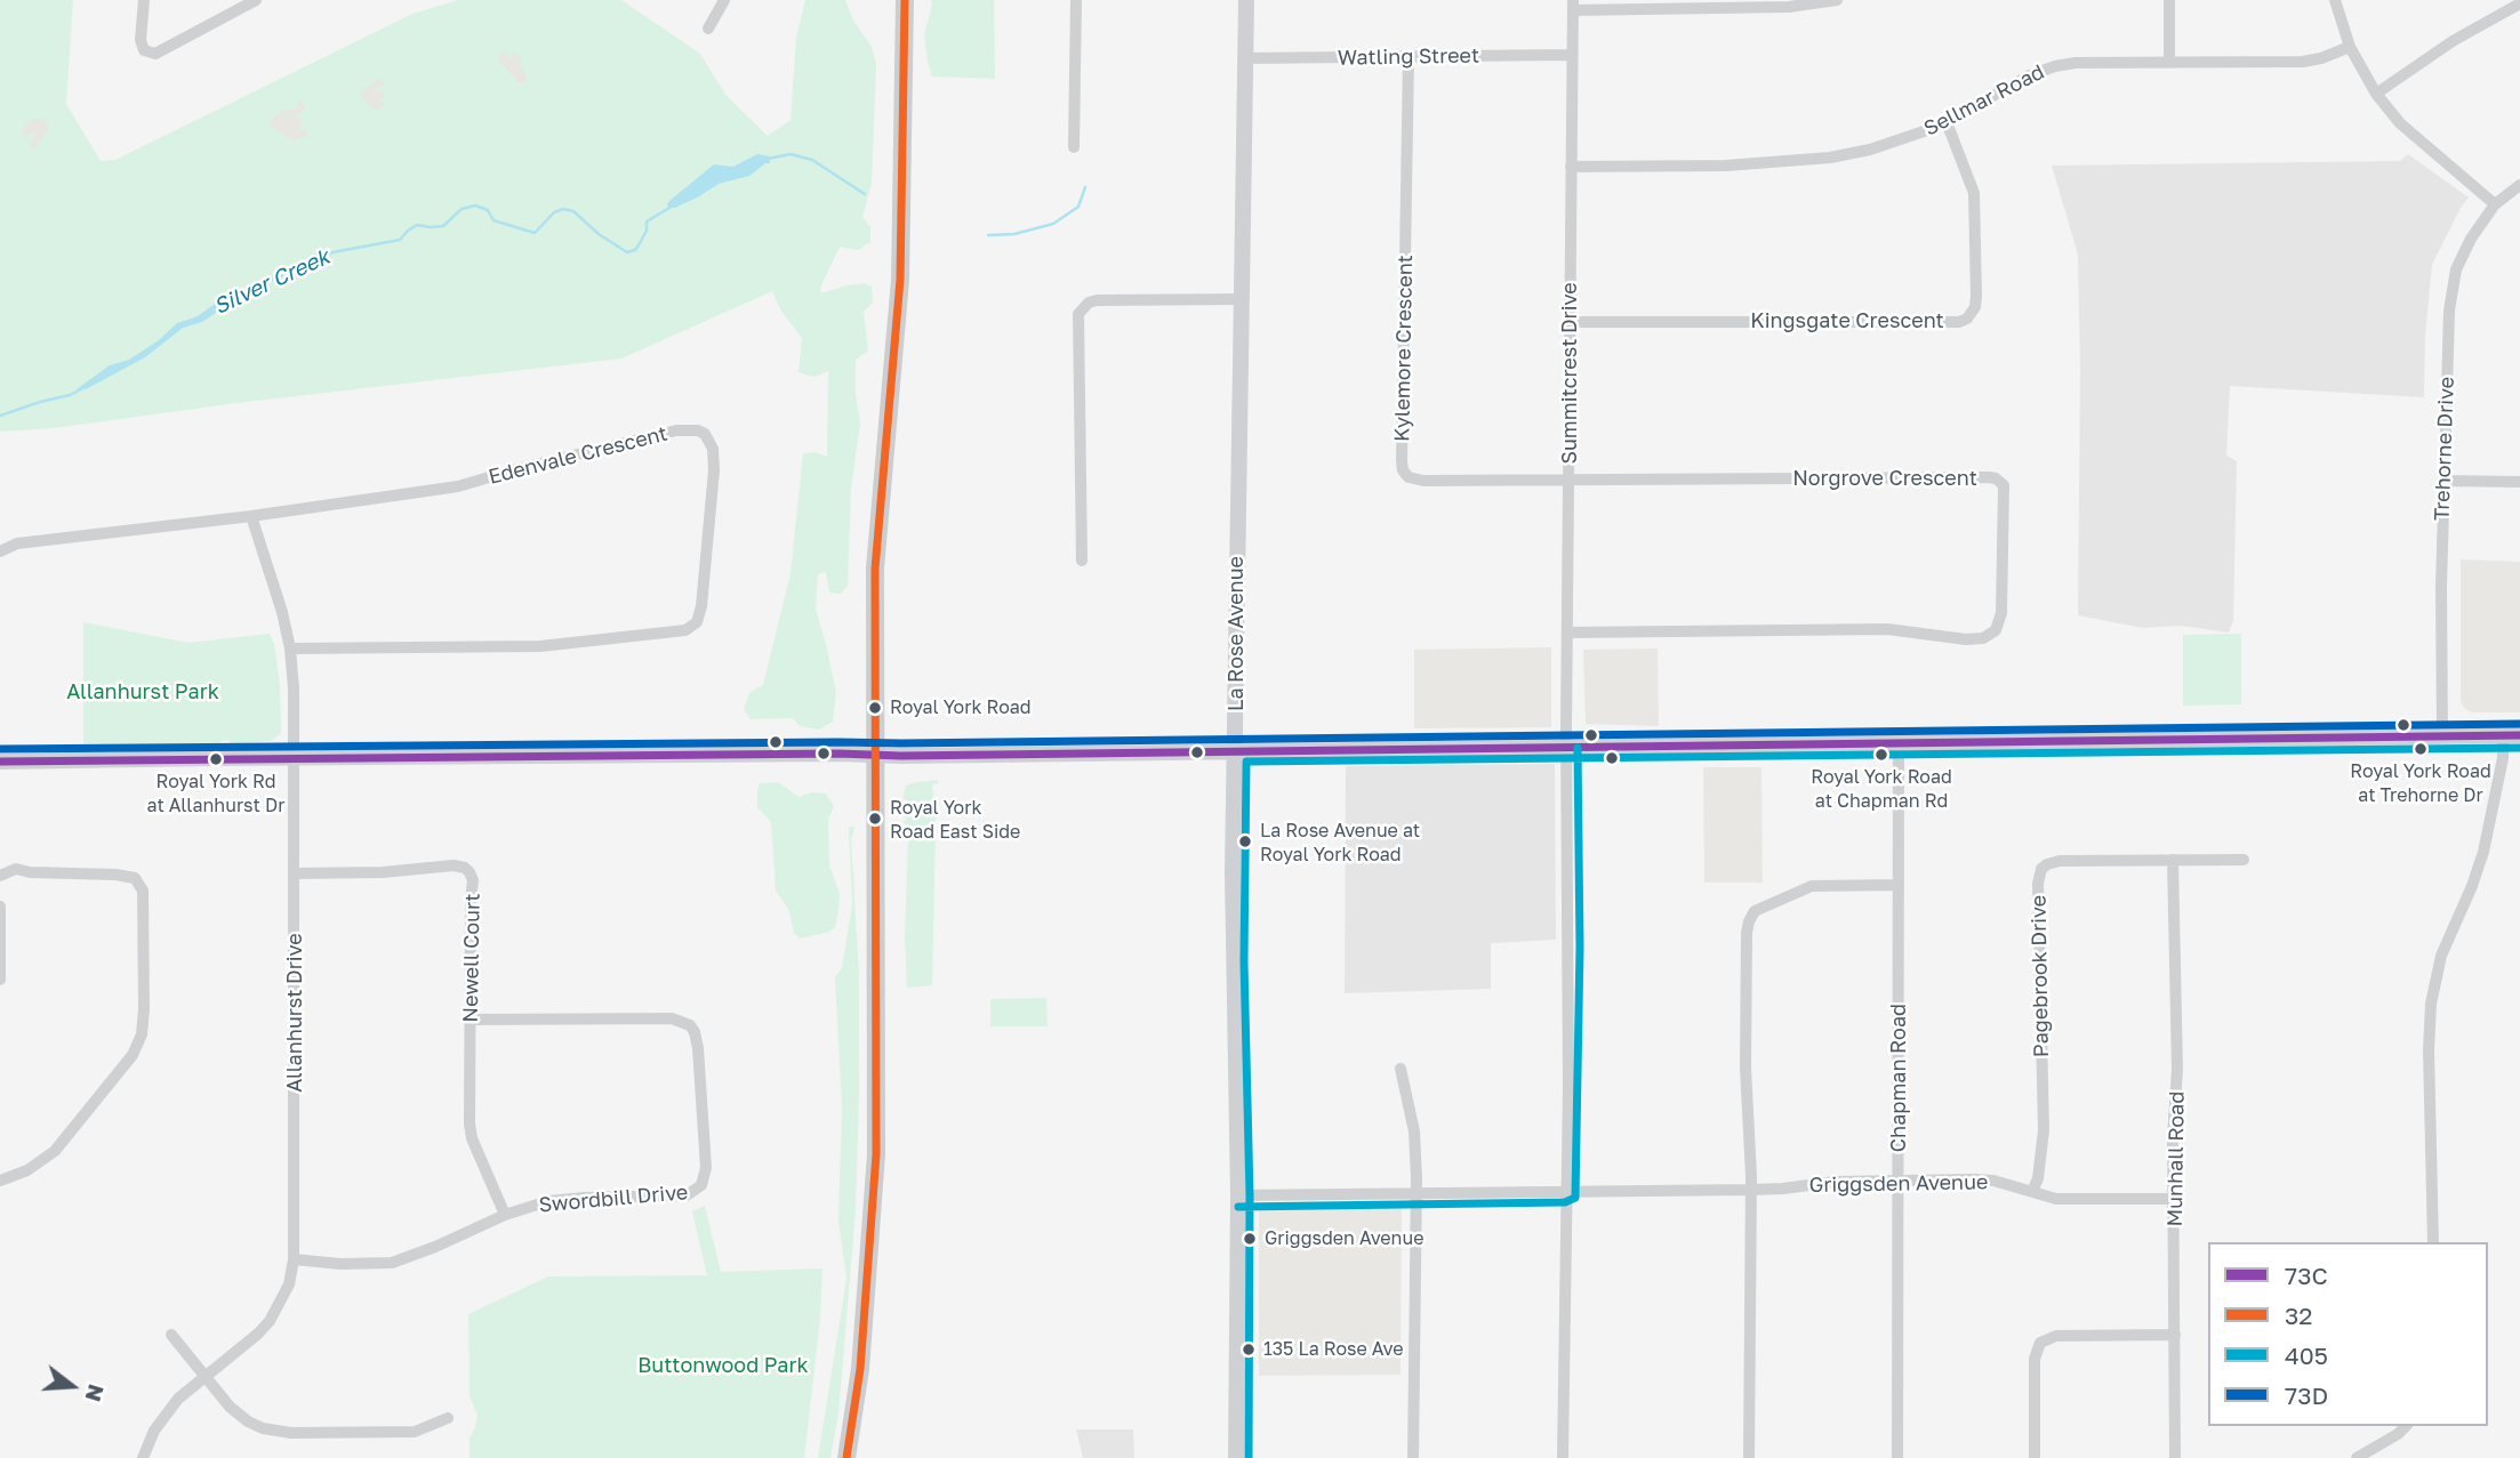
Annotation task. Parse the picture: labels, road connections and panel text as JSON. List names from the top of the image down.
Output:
{
  "streets": {
    "main road": ["La Rose Avenue"],
    "street": [
      "Watling Street",
      "Sellmar Road",
      "Kingsgate Crescent",
      "Kylemore Crescent",
      "Summitcrest Drive",
      "Trehorne Drive",
      "Edenvale Crescent",
      "Norgrove Crescent",
      "Newell Court",
      "Pagebrook Drive",
      "Allanhurst Drive",
      "Chapman Road",
      "Munhall Road",
      "Griggsden Avenue",
      "Swordbill Drive"
    ]
  },
  "crossings": [
    ["Watling Street", "Kylemore Crescent"],
    ["Watling Street", "Summitcrest Drive"],
    ["Watling Street", "La Rose Avenue"],
    ["Sellmar Road", "Kingsgate Crescent"],
    ["Sellmar Road", "Summitcrest Drive"],
    ["Kingsgate Crescent", "Summitcrest Drive"],
    ["Kylemore Crescent", "Summitcrest Drive"],
    ["Kylemore Crescent", "Norgrove Crescent"],
    ["Summitcrest Drive", "Norgrove Crescent"],
    ["Summitcrest Drive", "Griggsden Avenue"],
    ["Edenvale Crescent", "Allanhurst Drive"],
    ["La Rose Avenue", "Griggsden Avenue"],
    ["Newell Court", "Allanhurst Drive"],
    ["Newell Court", "Swordbill Drive"],
    ["Pagebrook Drive", "Munhall Road"],
    ["Pagebrook Drive", "Griggsden Avenue"],
    ["Allanhurst Drive", "Swordbill Drive"],
    ["Chapman Road", "Griggsden Avenue"],
    ["Munhall Road", "Griggsden Avenue"]
  ],
  "water": ["Silver Creek"],
  "parks": ["Allanhurst Park", "Buttonwood Park"],
  "places": [
    "Royal York Road",
    "Royal York Road at Trehorne Dr",
    "Royal York Road at Chapman Rd",
    "Royal York Rd at Allanhurst Dr",
    "Royal York Road East Side",
    "La Rose Avenue at Royal York Road",
    "Griggsden Avenue",
    "135 La Rose Ave"
  ],
  "lines": [
    "transit line 32",
    "transit line 73D",
    "transit line 73C",
    "transit line 405"
  ],
  "legend": [
    "73C",
    "32",
    "405",
    "73D"
  ],
  "north": "right"
}
